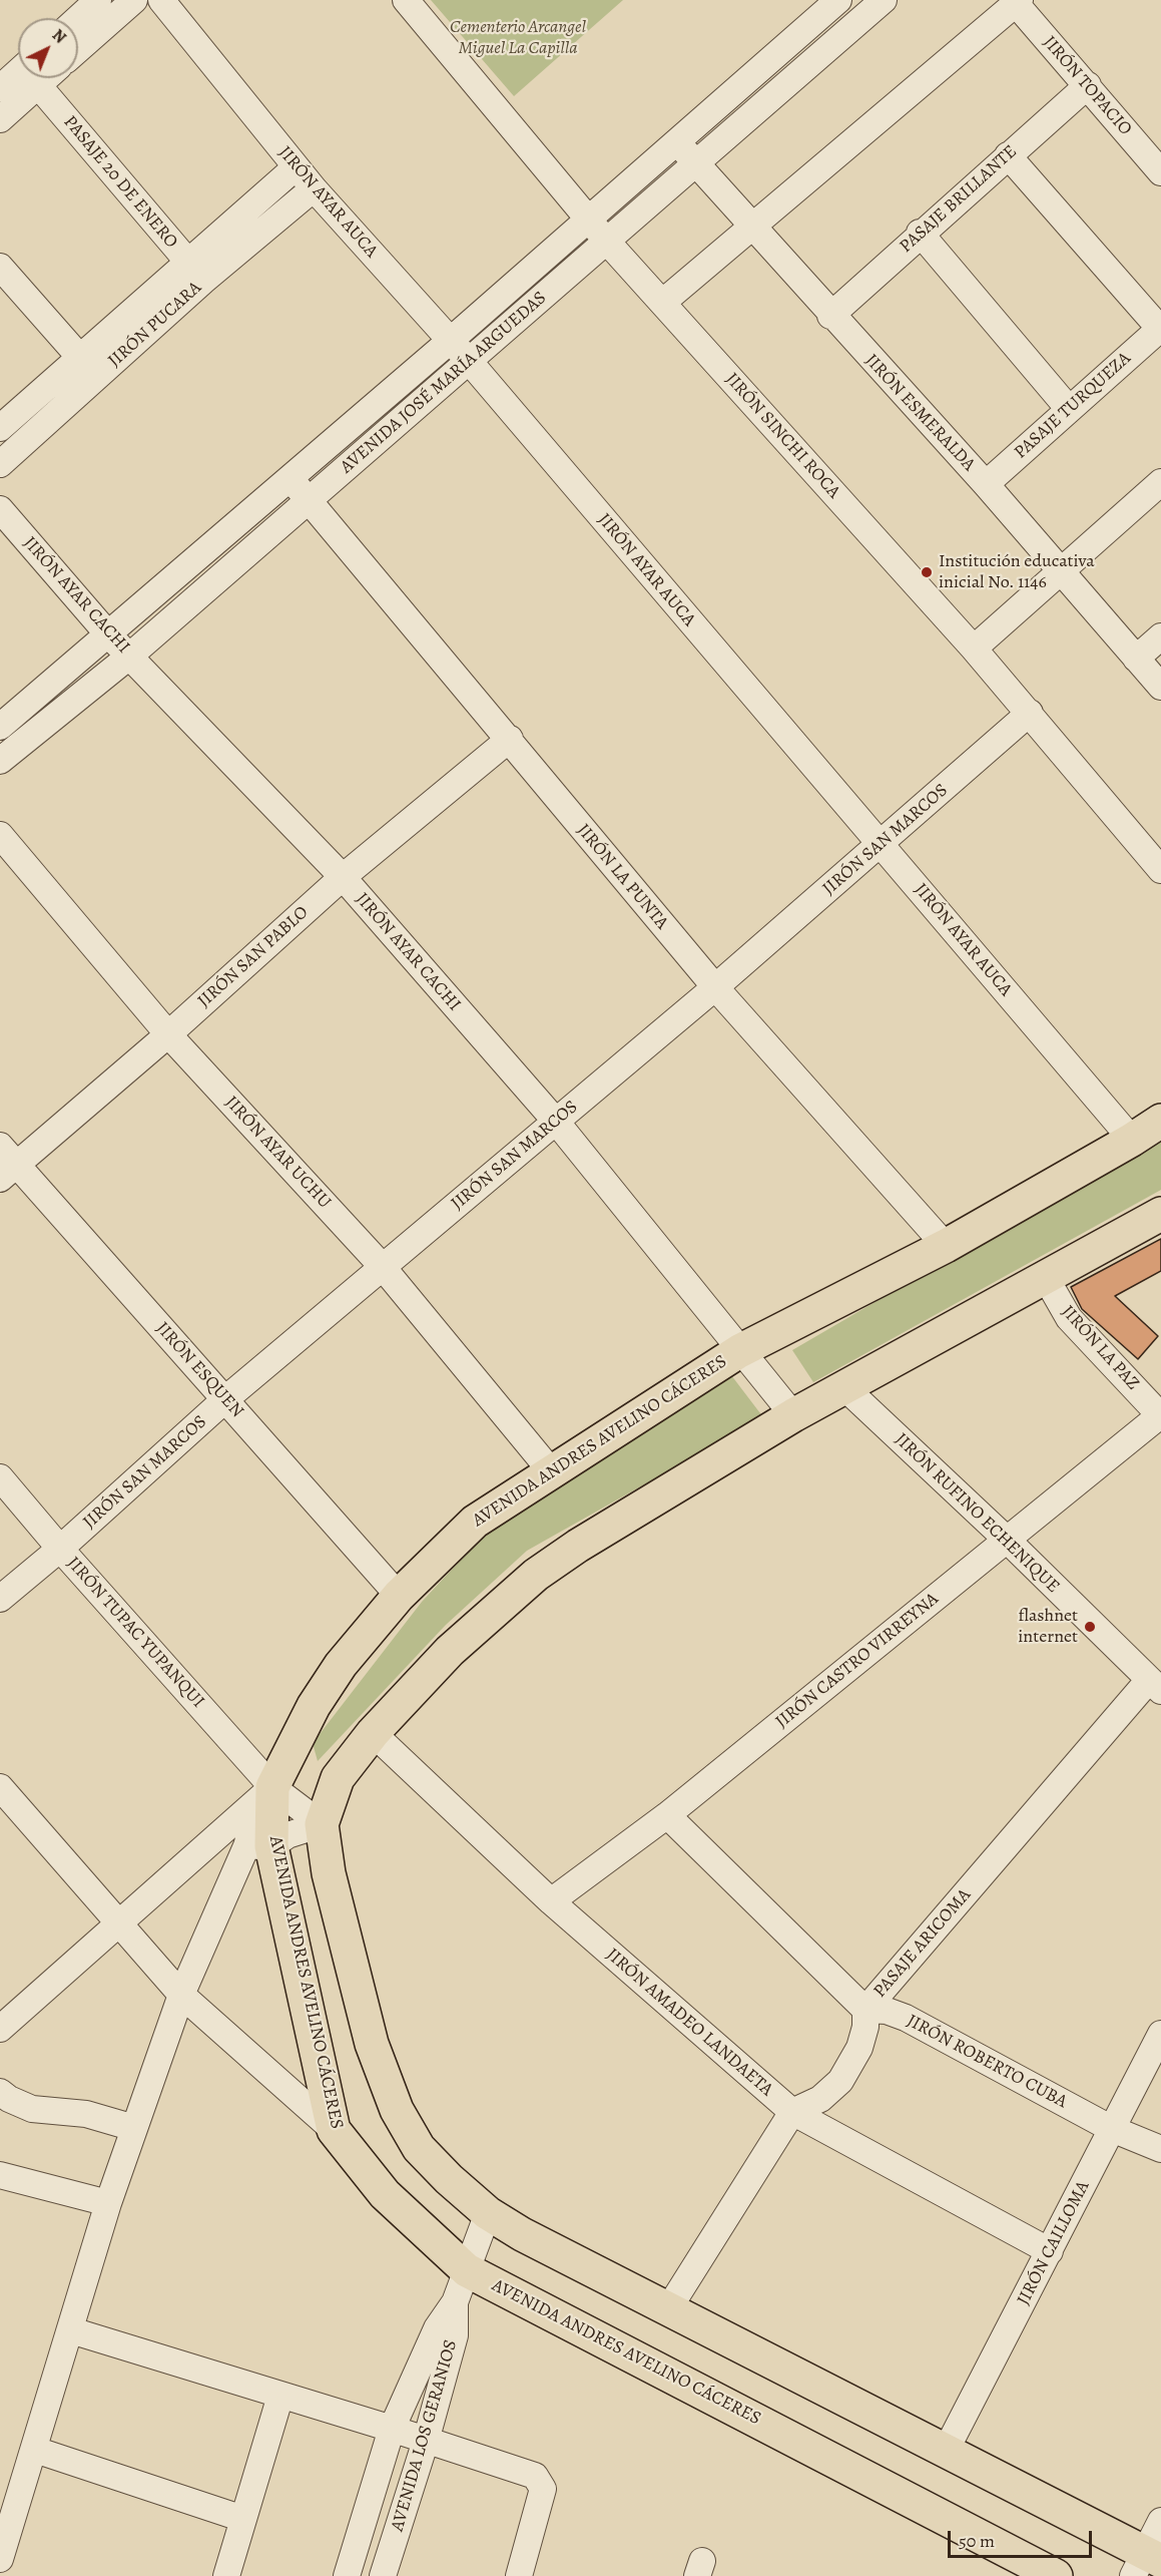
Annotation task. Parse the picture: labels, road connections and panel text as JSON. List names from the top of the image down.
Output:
{
  "streets": {
    "main road": ["AVENIDA ANDRES AVELINO CÁCERES"],
    "street": [
      "JIRÓN TOPACIO",
      "PASAJE 20 DE ENERO",
      "PASAJE BRILLANTE",
      "JIRÓN AYAR AUCA",
      "JIRÓN PUCARA",
      "AVENIDA JOSÉ MARÍA ARGUEDAS",
      "PASAJE TURQUEZA",
      "JIRÓN ESMERALDA",
      "JIRÓN SINCHI ROCA",
      "JIRÓN AYAR CACHI",
      "JIRÓN SAN MARCOS",
      "JIRÓN LA PUNTA",
      "JIRÓN SAN PABLO",
      "JIRÓN AYAR UCHU",
      "JIRÓN LA PAZ",
      "JIRÓN ESQUEN",
      "JIRÓN RUFINO ECHENIQUE",
      "JIRÓN TUPAC YUPANQUI",
      "JIRÓN CASTRO VIRREYNA",
      "PASAJE ARICOMA",
      "JIRÓN AMADEO LANDAETA",
      "JIRÓN ROBERTO CUBA",
      "JIRÓN CAILLOMA",
      "AVENIDA LOS GERANIOS"
    ]
  },
  "crossings": [
    ["JIRÓN TOPACIO", "PASAJE BRILLANTE"],
    ["PASAJE 20 DE ENERO", "JIRÓN PUCARA"],
    ["PASAJE BRILLANTE", "JIRÓN ESMERALDA"],
    ["JIRÓN AYAR AUCA", "JIRÓN PUCARA"],
    ["JIRÓN AYAR AUCA", "AVENIDA JOSÉ MARÍA ARGUEDAS"],
    ["JIRÓN AYAR AUCA", "JIRÓN SAN MARCOS"],
    ["JIRÓN AYAR AUCA", "AVENIDA ANDRES AVELINO CÁCERES"],
    ["AVENIDA JOSÉ MARÍA ARGUEDAS", "JIRÓN ESMERALDA"],
    ["AVENIDA JOSÉ MARÍA ARGUEDAS", "JIRÓN SINCHI ROCA"],
    ["AVENIDA JOSÉ MARÍA ARGUEDAS", "JIRÓN AYAR CACHI"],
    ["AVENIDA JOSÉ MARÍA ARGUEDAS", "JIRÓN LA PUNTA"],
    ["PASAJE TURQUEZA", "JIRÓN ESMERALDA"],
    ["JIRÓN SINCHI ROCA", "JIRÓN SAN MARCOS"],
    ["JIRÓN AYAR CACHI", "JIRÓN SAN MARCOS"],
    ["JIRÓN AYAR CACHI", "JIRÓN SAN PABLO"],
    ["JIRÓN AYAR CACHI", "AVENIDA ANDRES AVELINO CÁCERES"],
    ["JIRÓN SAN MARCOS", "JIRÓN LA PUNTA"],
    ["JIRÓN SAN MARCOS", "JIRÓN AYAR UCHU"],
    ["JIRÓN SAN MARCOS", "JIRÓN ESQUEN"],
    ["JIRÓN SAN MARCOS", "JIRÓN TUPAC YUPANQUI"],
    ["JIRÓN LA PUNTA", "JIRÓN SAN PABLO"],
    ["JIRÓN LA PUNTA", "AVENIDA ANDRES AVELINO CÁCERES"],
    ["JIRÓN SAN PABLO", "JIRÓN AYAR UCHU"],
    ["JIRÓN SAN PABLO", "JIRÓN ESQUEN"],
    ["JIRÓN AYAR UCHU", "AVENIDA ANDRES AVELINO CÁCERES"],
    ["JIRÓN LA PAZ", "JIRÓN CASTRO VIRREYNA"],
    ["JIRÓN ESQUEN", "AVENIDA ANDRES AVELINO CÁCERES"],
    ["AVENIDA ANDRES AVELINO CÁCERES", "JIRÓN TUPAC YUPANQUI"],
    ["JIRÓN RUFINO ECHENIQUE", "JIRÓN CASTRO VIRREYNA"],
    ["JIRÓN RUFINO ECHENIQUE", "PASAJE ARICOMA"],
    ["JIRÓN CASTRO VIRREYNA", "JIRÓN AMADEO LANDAETA"],
    ["PASAJE ARICOMA", "JIRÓN AMADEO LANDAETA"],
    ["PASAJE ARICOMA", "JIRÓN ROBERTO CUBA"],
    ["JIRÓN AMADEO LANDAETA", "JIRÓN CAILLOMA"],
    ["JIRÓN ROBERTO CUBA", "JIRÓN CAILLOMA"]
  ],
  "parks": ["Cementerio Arcangel Miguel La Capilla"],
  "places": ["Institución educativa inicial No. 1146", "flashnet internet"],
  "scale_bar": "50 m",
  "north": "top right"
}
